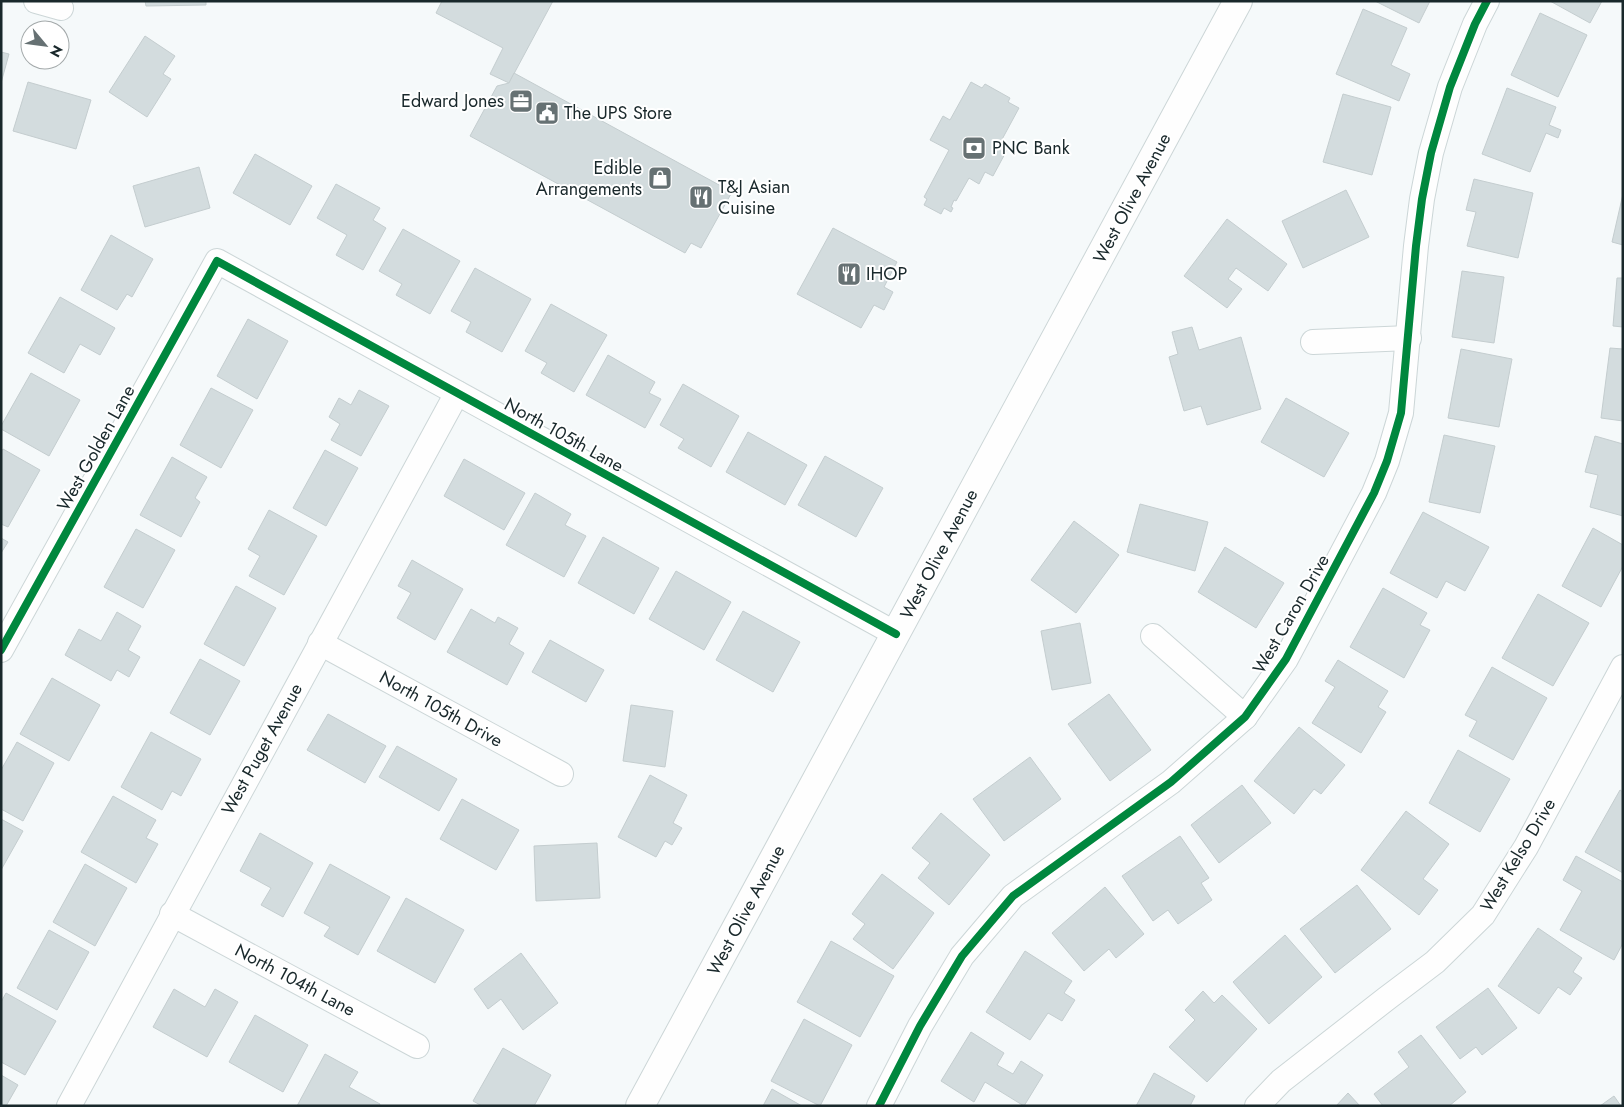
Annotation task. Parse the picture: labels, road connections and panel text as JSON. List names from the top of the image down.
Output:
{
  "streets": {
    "main road": ["West Olive Avenue"],
    "street": [
      "North 105th Lane",
      "West Golden Lane",
      "West Caron Drive",
      "North 105th Drive",
      "West Puget Avenue",
      "West Kelso Drive",
      "North 104th Lane"
    ]
  },
  "crossings": [
    ["West Olive Avenue", "North 105th Lane"],
    ["North 105th Lane", "West Golden Lane"],
    ["North 105th Lane", "West Puget Avenue"],
    ["North 105th Drive", "West Puget Avenue"],
    ["West Puget Avenue", "North 104th Lane"]
  ],
  "places": {
    "office": ["Edward Jones"],
    "public building": ["The UPS Store"],
    "bank": ["PNC Bank"],
    "shop": ["Edible Arrangements"],
    "restaurant": ["T&J Asian Cuisine", "IHOP"]
  },
  "north": "bottom right"
}
